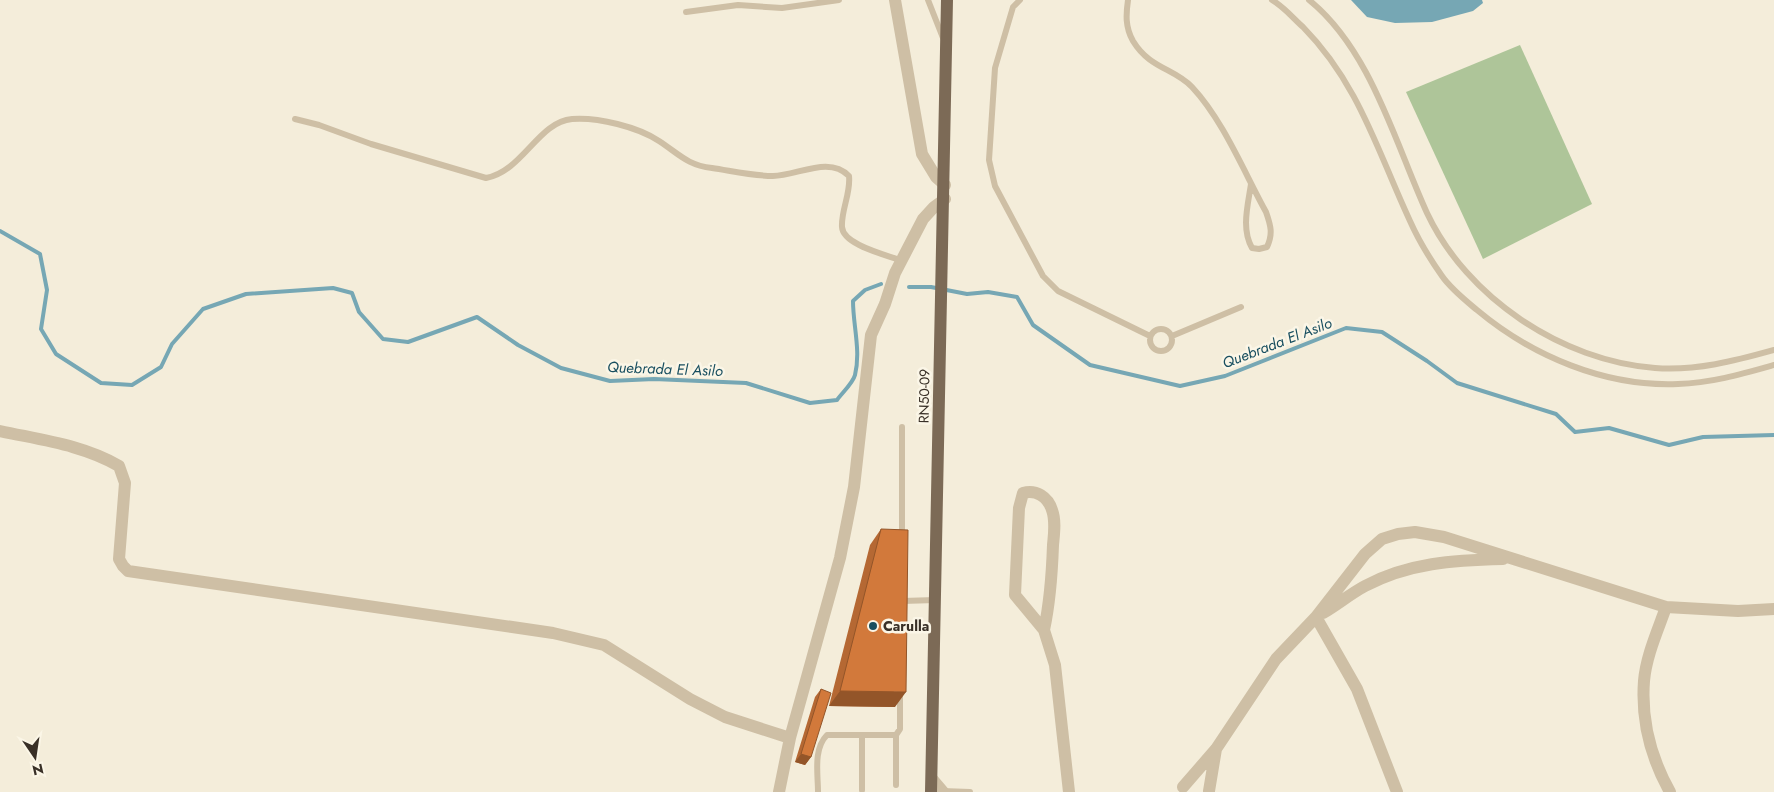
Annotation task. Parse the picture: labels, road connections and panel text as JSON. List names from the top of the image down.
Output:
{
  "streets": {
    "main road": ["RN50-09"]
  },
  "water": ["Quebrada El Asilo"],
  "places": ["Carulla"],
  "north": "bottom"
}
